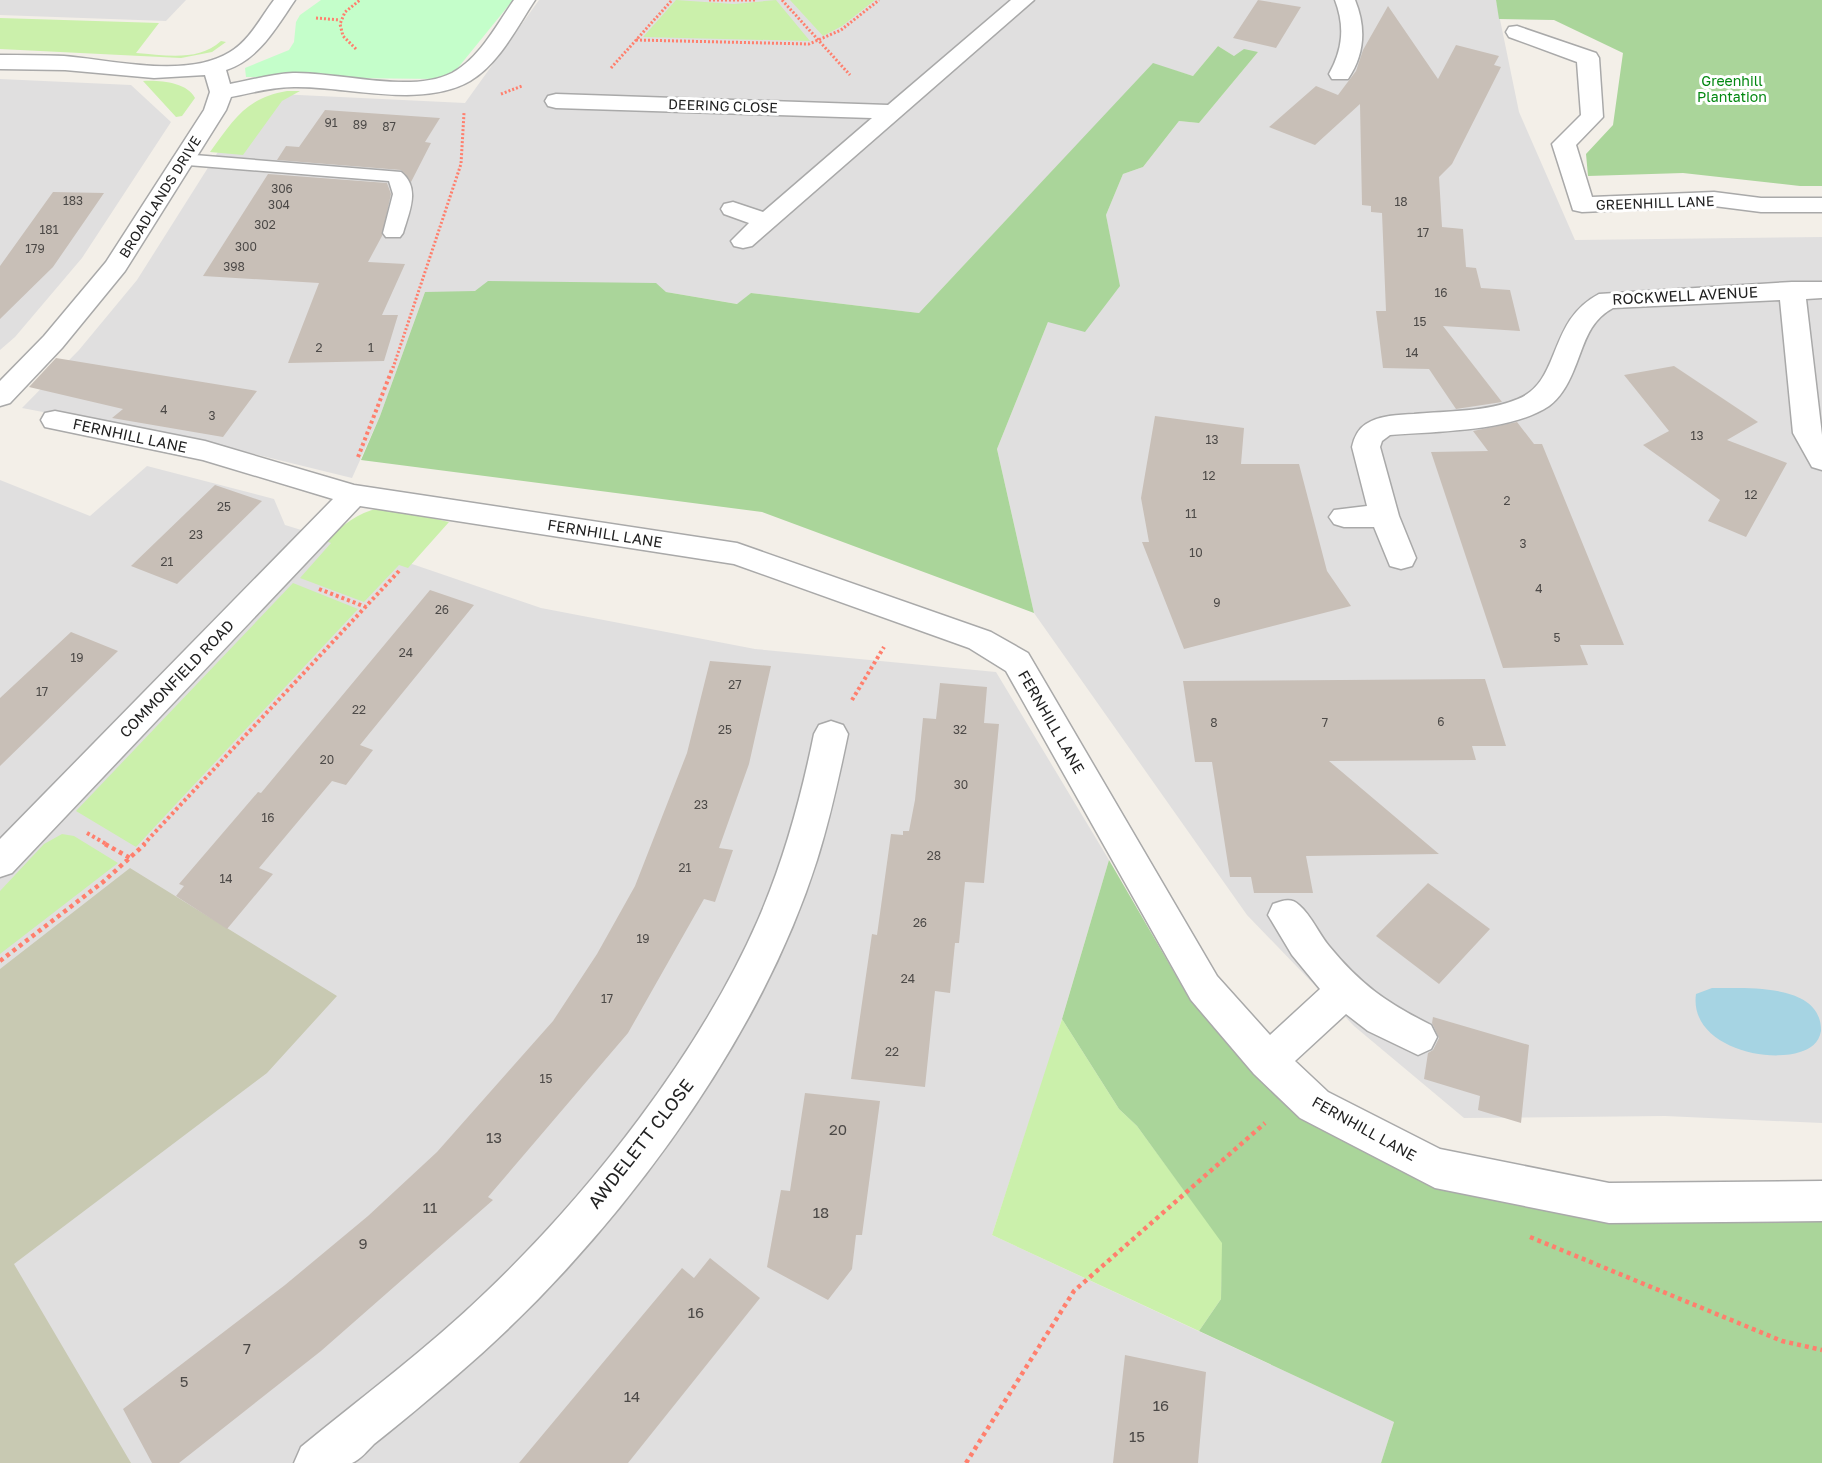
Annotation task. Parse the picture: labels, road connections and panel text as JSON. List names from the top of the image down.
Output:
{
  "streets": {
    "street": [
      "DEERING CLOSE",
      "BROADLANDS DRIVE",
      "GREENHILL LANE",
      "ROCKWELL AVENUE",
      "FERNHILL LANE",
      "COMMONFIELD ROAD",
      "AWDELETT CLOSE"
    ]
  },
  "crossings": [
    ["FERNHILL LANE", "COMMONFIELD ROAD"]
  ],
  "parks": ["Greenhill Plantation"],
  "house_numbers": [
    "91",
    "89",
    "87",
    "306",
    "183",
    "18",
    "304",
    "302",
    "181",
    "17",
    "300",
    "179",
    "398",
    "16",
    "15",
    "2",
    "1",
    "14",
    "4",
    "3",
    "13",
    "13",
    "12",
    "12",
    "2",
    "25",
    "11",
    "23",
    "3",
    "10",
    "21",
    "4",
    "9",
    "26",
    "5",
    "24",
    "19",
    "27",
    "17",
    "22",
    "6",
    "8",
    "7",
    "25",
    "32",
    "20",
    "30",
    "23",
    "16",
    "28",
    "21",
    "14",
    "26",
    "19",
    "24",
    "17",
    "22",
    "15",
    "20",
    "13",
    "11",
    "18",
    "9",
    "16",
    "7",
    "5",
    "14",
    "16",
    "15"
  ]
}
